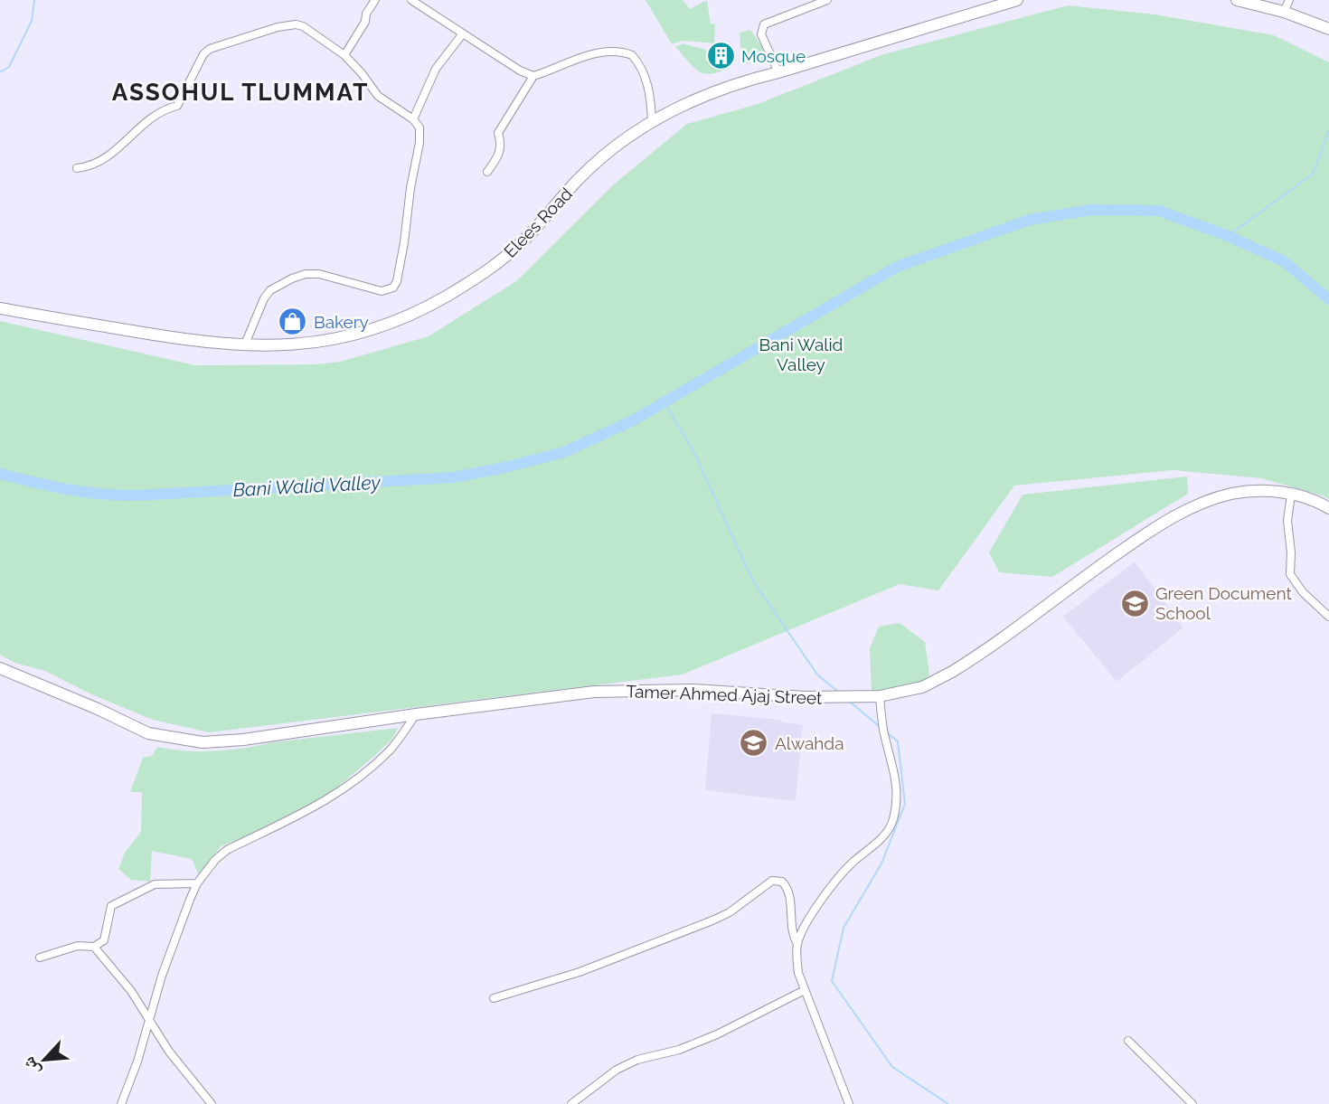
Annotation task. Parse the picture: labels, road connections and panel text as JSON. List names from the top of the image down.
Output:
{
  "streets": {
    "main road": ["Elees Road", "Tamer Ahmed Ajaj Street"]
  },
  "districts": ["ASSOHUL TLUMMAT"],
  "water": ["Bani Walid Valley"],
  "parks": ["Bani Walid Valley"],
  "places": {
    "building": ["Mosque"],
    "shop": ["Bakery"],
    "school or university": ["Green Document School", "Alwahda"]
  },
  "north": "bottom left"
}
